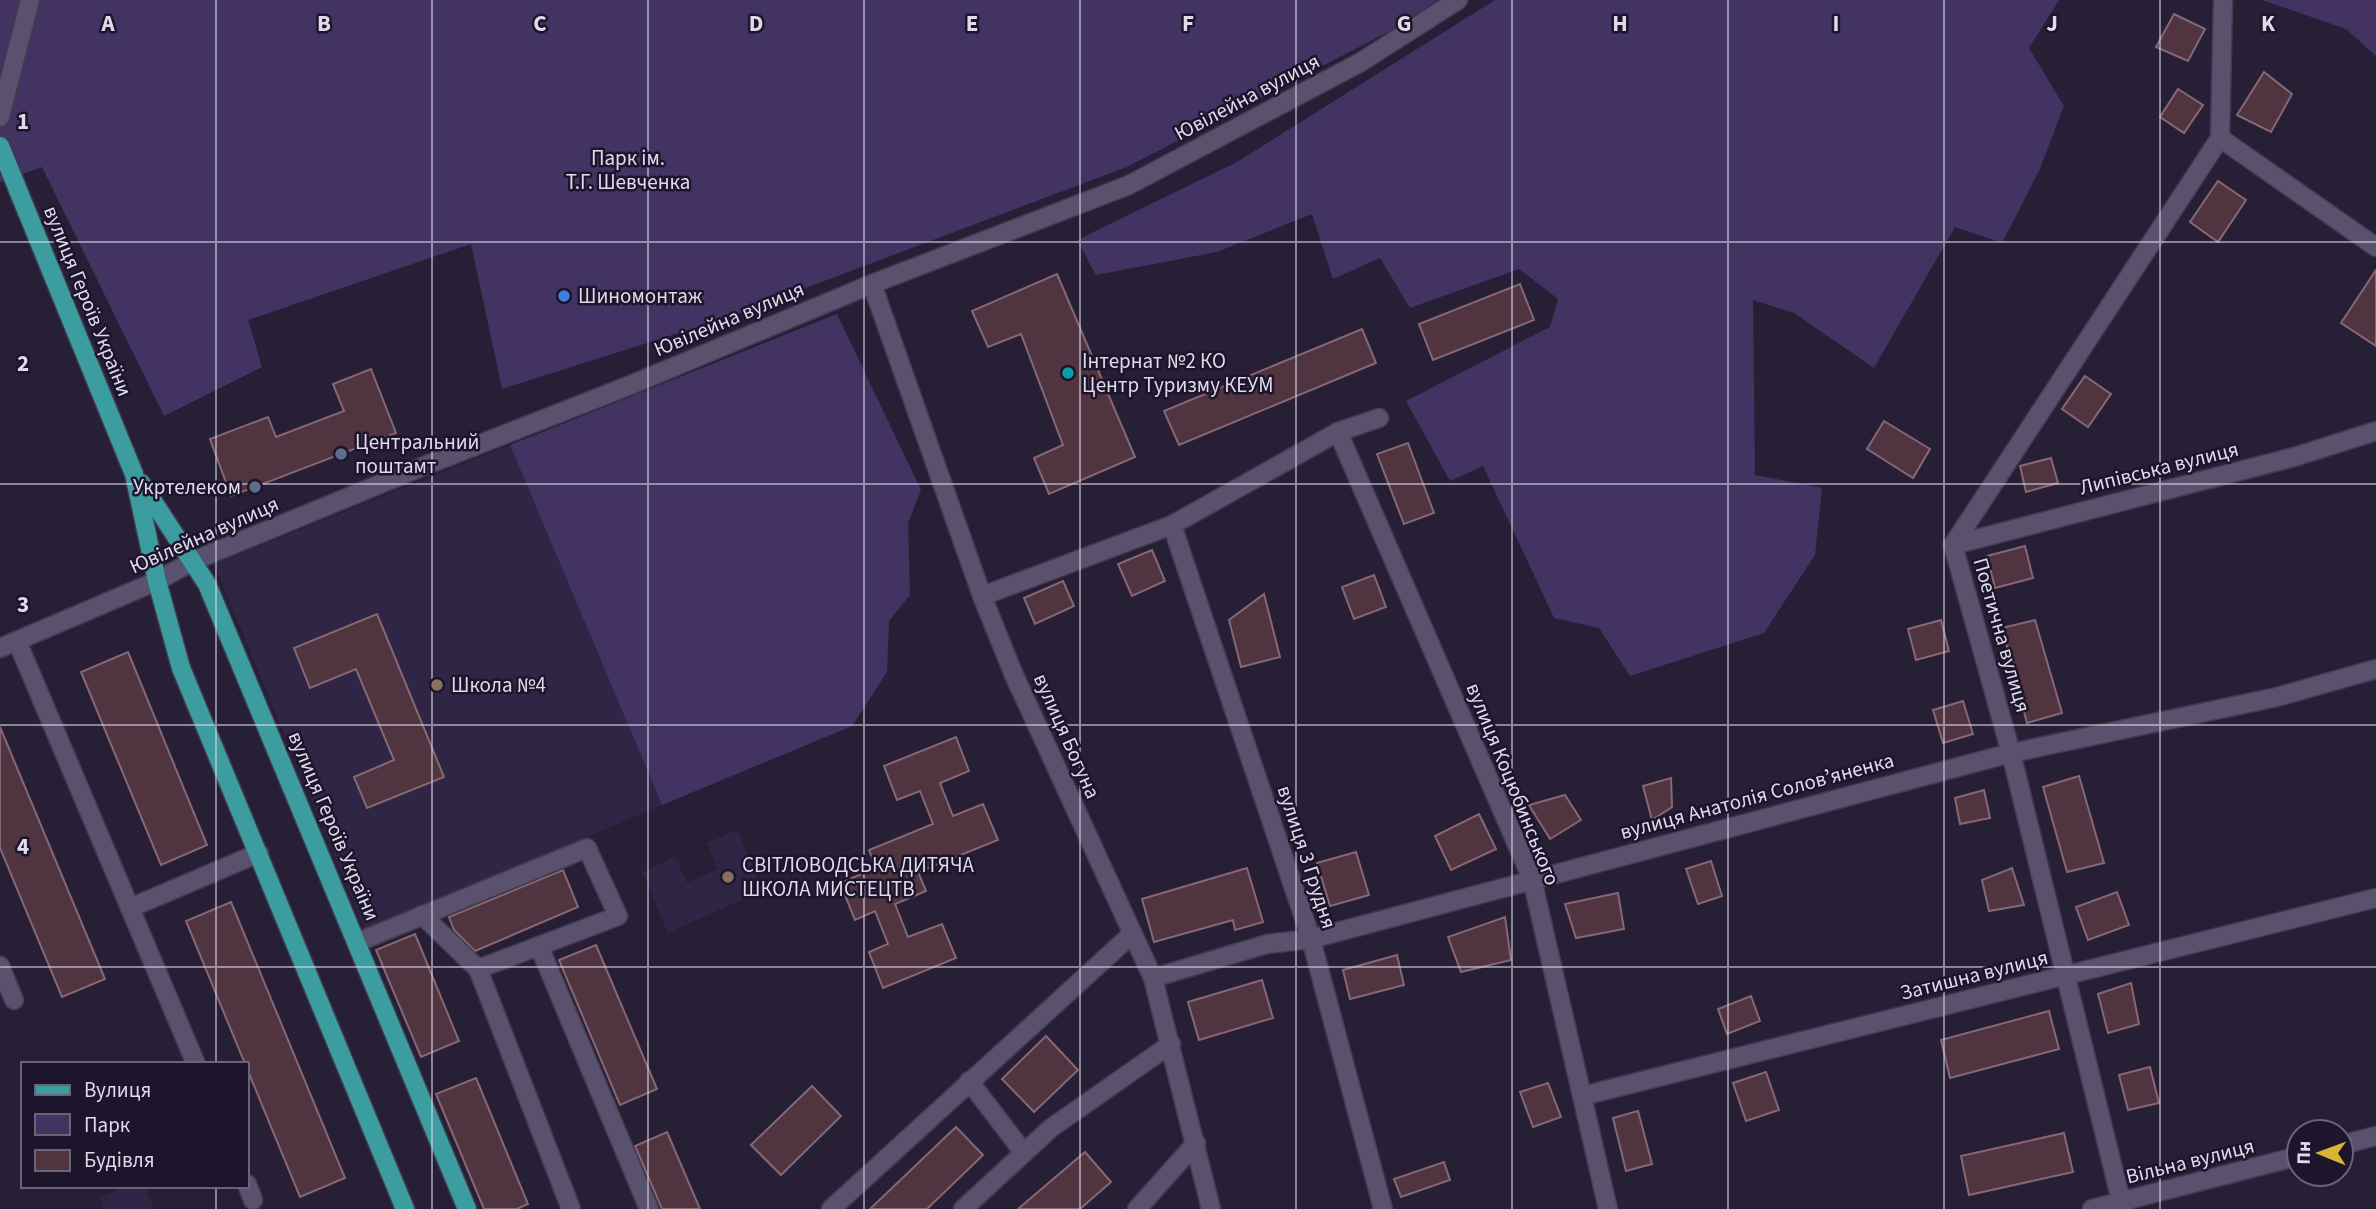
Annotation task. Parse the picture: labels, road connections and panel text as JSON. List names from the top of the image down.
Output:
{
  "streets": {
    "main road": ["вулиця Героїв України"],
    "street": [
      "Ювілейна вулиця",
      "Липівська вулиця",
      "Поетична вулиця",
      "вулиця Богуна",
      "вулиця Коцюбинського",
      "вулиця Анатолія Соловʼяненка",
      "вулиця 3 Грудня",
      "Затишна вулиця",
      "Вільна вулиця"
    ]
  },
  "crossings": [
    ["Ювілейна вулиця", "вулиця Героїв України"],
    ["Ювілейна вулиця", "вулиця Богуна"],
    ["Липівська вулиця", "Поетична вулиця"],
    ["Поетична вулиця", "вулиця Анатолія Соловʼяненка"],
    ["Поетична вулиця", "Затишна вулиця"],
    ["Поетична вулиця", "Вільна вулиця"],
    ["вулиця Богуна", "вулиця Анатолія Соловʼяненка"],
    ["вулиця Коцюбинського", "вулиця Анатолія Соловʼяненка"],
    ["вулиця Коцюбинського", "Затишна вулиця"],
    ["вулиця Анатолія Соловʼяненка", "вулиця 3 Грудня"]
  ],
  "parks": ["Парк ім. Т.Г. Шевченка"],
  "places": [
    "Шиномонтаж",
    "Інтернат №2 КО Центр Туризму КЕУМ",
    "Центральний поштамт",
    "Укртелеком",
    "Школа №4",
    "СВІТЛОВОДСЬКА ДИТЯЧА ШКОЛА МИСТЕЦТВ"
  ],
  "legend": ["Вулиця", "Парк", "Будівля"],
  "north": "left",
  "grid": {
    "columns": [
      "A",
      "B",
      "C",
      "D",
      "E",
      "F",
      "G",
      "H",
      "I",
      "J",
      "K"
    ],
    "rows": [
      "1",
      "2",
      "3",
      "4"
    ]
  }
}
